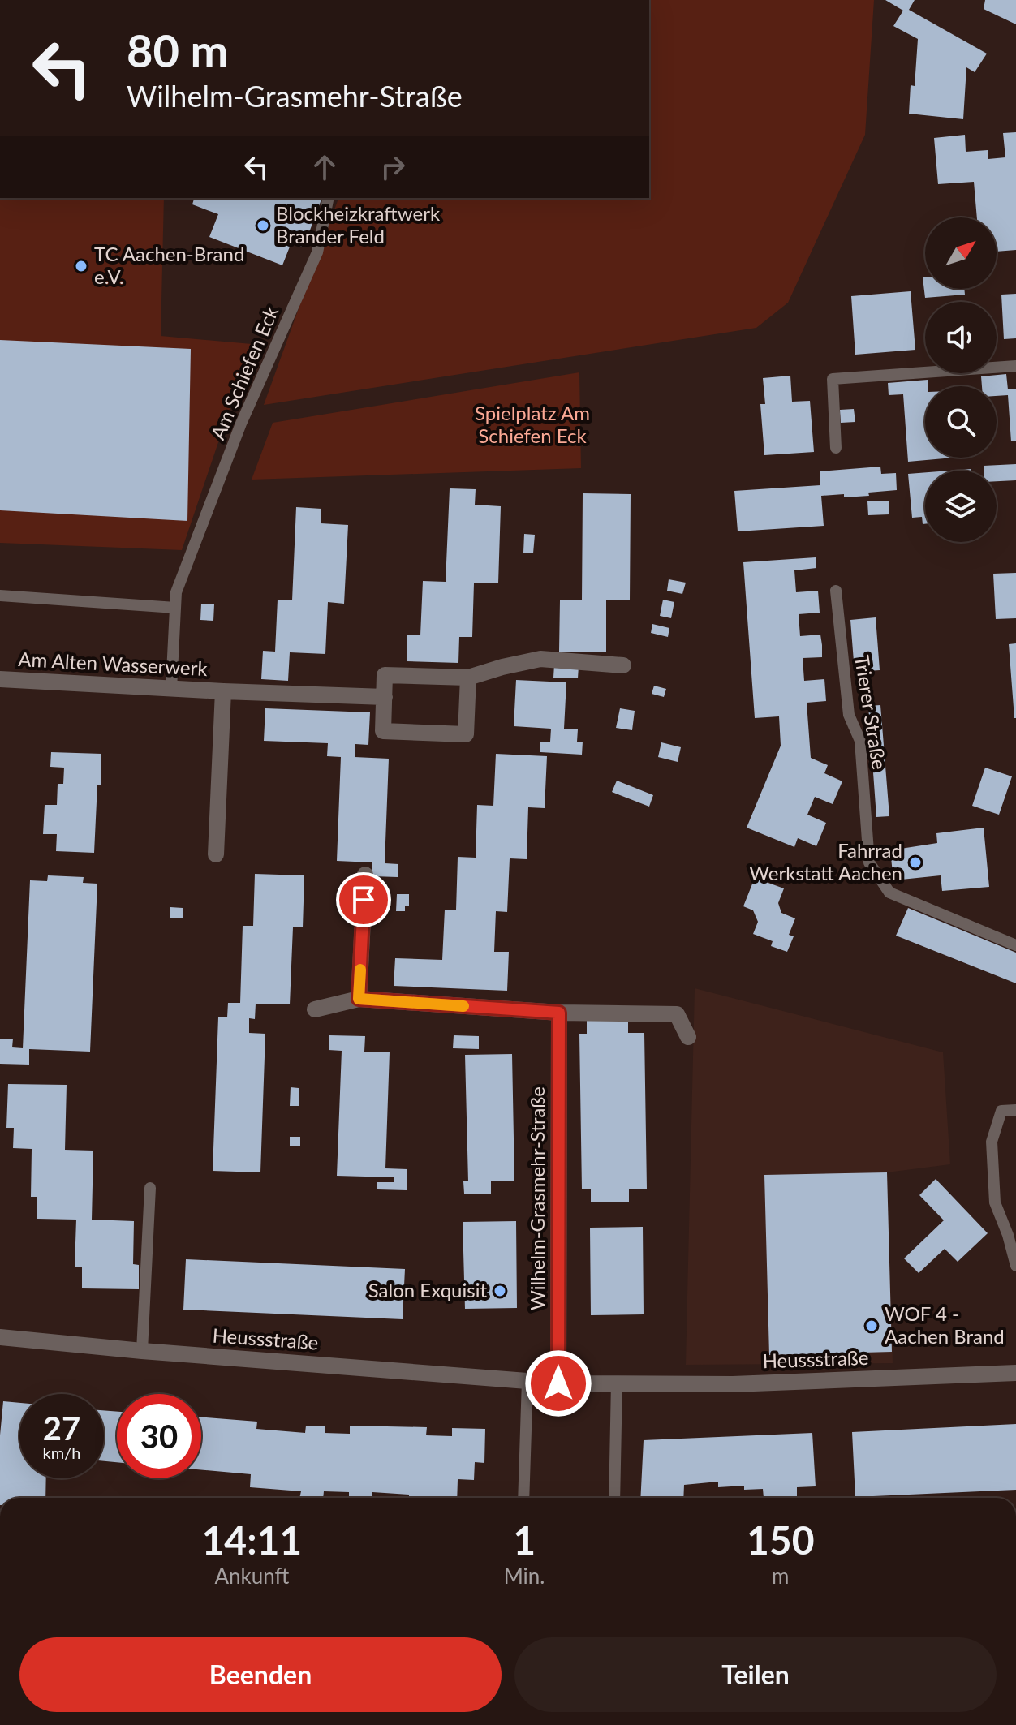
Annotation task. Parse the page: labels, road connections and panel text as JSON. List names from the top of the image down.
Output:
{
  "streets": {
    "street": ["Am Alten Wasserwerk", "Wilhelm-Grasmehr-Straße", "Heussstraße"],
    "lane": ["Am Schiefen Eck", "Trierer Straße"]
  },
  "crossings": [
    ["Am Schiefen Eck", "Am Alten Wasserwerk"],
    ["Wilhelm-Grasmehr-Straße", "Heussstraße"]
  ],
  "parks": ["Spielplatz Am Schiefen Eck"],
  "places": [
    "Blockheizkraftwerk Brander Feld",
    "TC Aachen-Brand e.V.",
    "Fahrrad Werkstatt Aachen",
    "Salon Exquisit",
    "WOF 4 - Aachen Brand"
  ],
  "north": "top right",
  "page": {
    "turn": ["80 m", "Wilhelm-Grasmehr-Straße"],
    "speed": "27 km/h",
    "limit": "30",
    "eta": [
      "14:11",
      "Ankunft",
      "1",
      "Min.",
      "150",
      "m"
    ],
    "buttons": ["Beenden", "Teilen"]
  }
}
